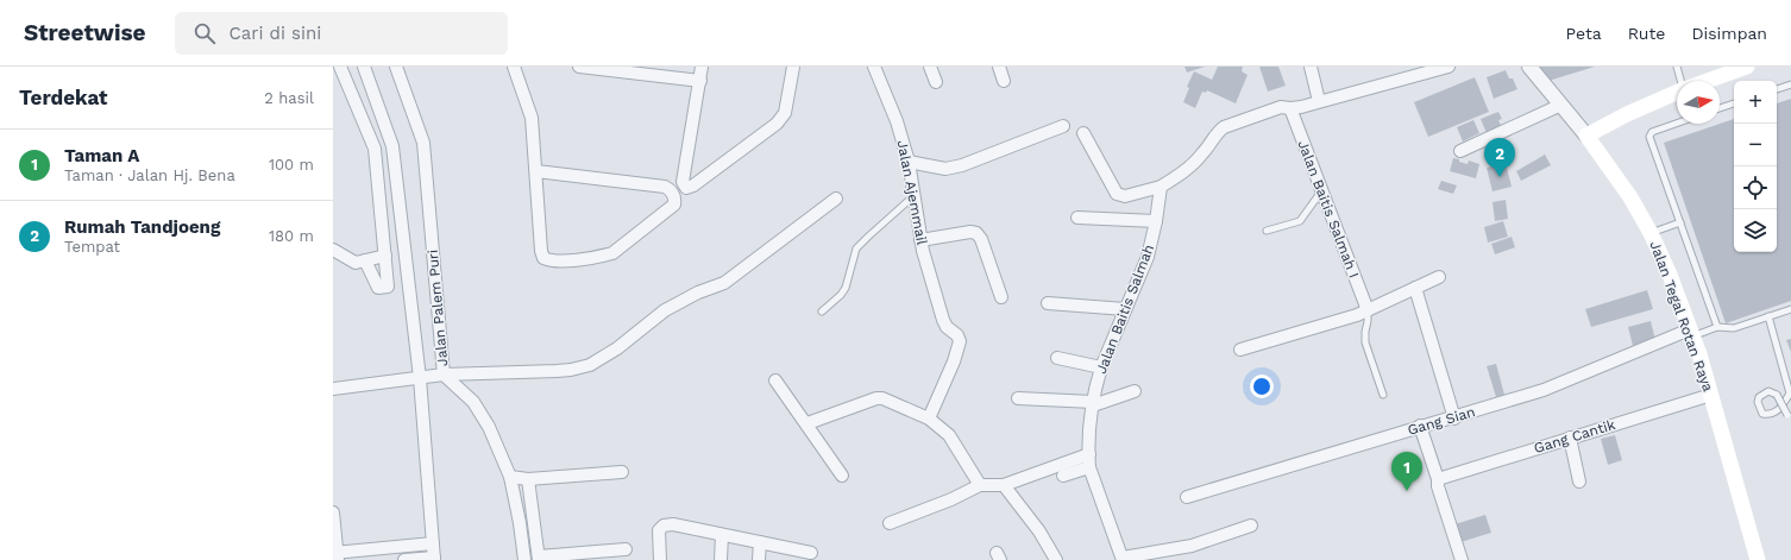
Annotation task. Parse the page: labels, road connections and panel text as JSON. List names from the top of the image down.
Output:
{
  "streets": {
    "main road": ["Jalan Tegal Rotan Raya"],
    "street": [
      "Jalan Ajemmail",
      "Jalan Baitis Salmah I",
      "Jalan Palem Puri",
      "Jalan Baitis Salmah",
      "Gang Sian",
      "Gang Cantik"
    ]
  },
  "crossings": [
    ["Jalan Tegal Rotan Raya", "Gang Sian"],
    ["Jalan Tegal Rotan Raya", "Gang Cantik"]
  ],
  "north": "right",
  "page": {
    "header": "Streetwise",
    "search": "Cari di sini",
    "nav": ["Peta", "Rute", "Disimpan"],
    "heading": ["Terdekat", "2 hasil"],
    "map_buttons": ["+", "−"],
    "list": [
      {
        "mark": "1",
        "name": "Taman A",
        "note": "Taman · Jalan Hj. Bena",
        "value": "100 m"
      },
      {
        "mark": "2",
        "name": "Rumah Tandjoeng",
        "note": "Tempat",
        "value": "180 m"
      }
    ],
    "pins": ["2", "1"]
  }
}
